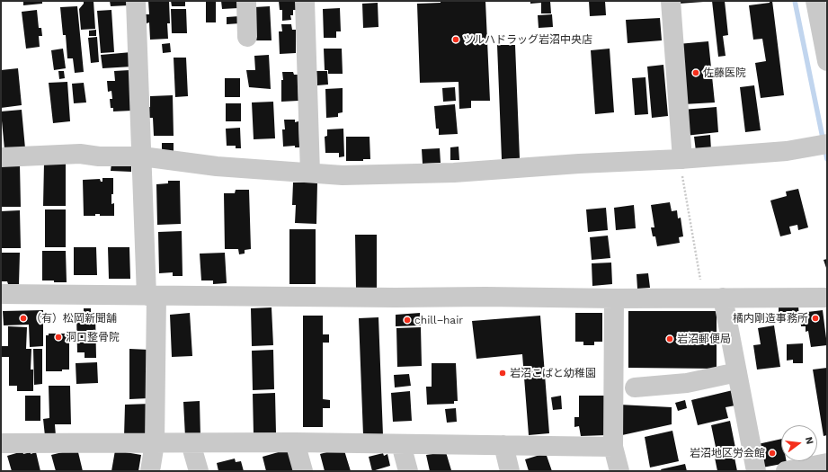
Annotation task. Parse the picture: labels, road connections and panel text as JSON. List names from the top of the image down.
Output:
{
  "places": [
    "ツルハドラッグ岩沼中央店",
    "佐藤医院",
    "（有）松岡新聞舗",
    "橘内剛造事務所",
    "chill−hair",
    "洞口整骨院",
    "岩沼郵便局",
    "岩沼こばと幼稚園",
    "岩沼地区労会館"
  ],
  "north": "right"
}
